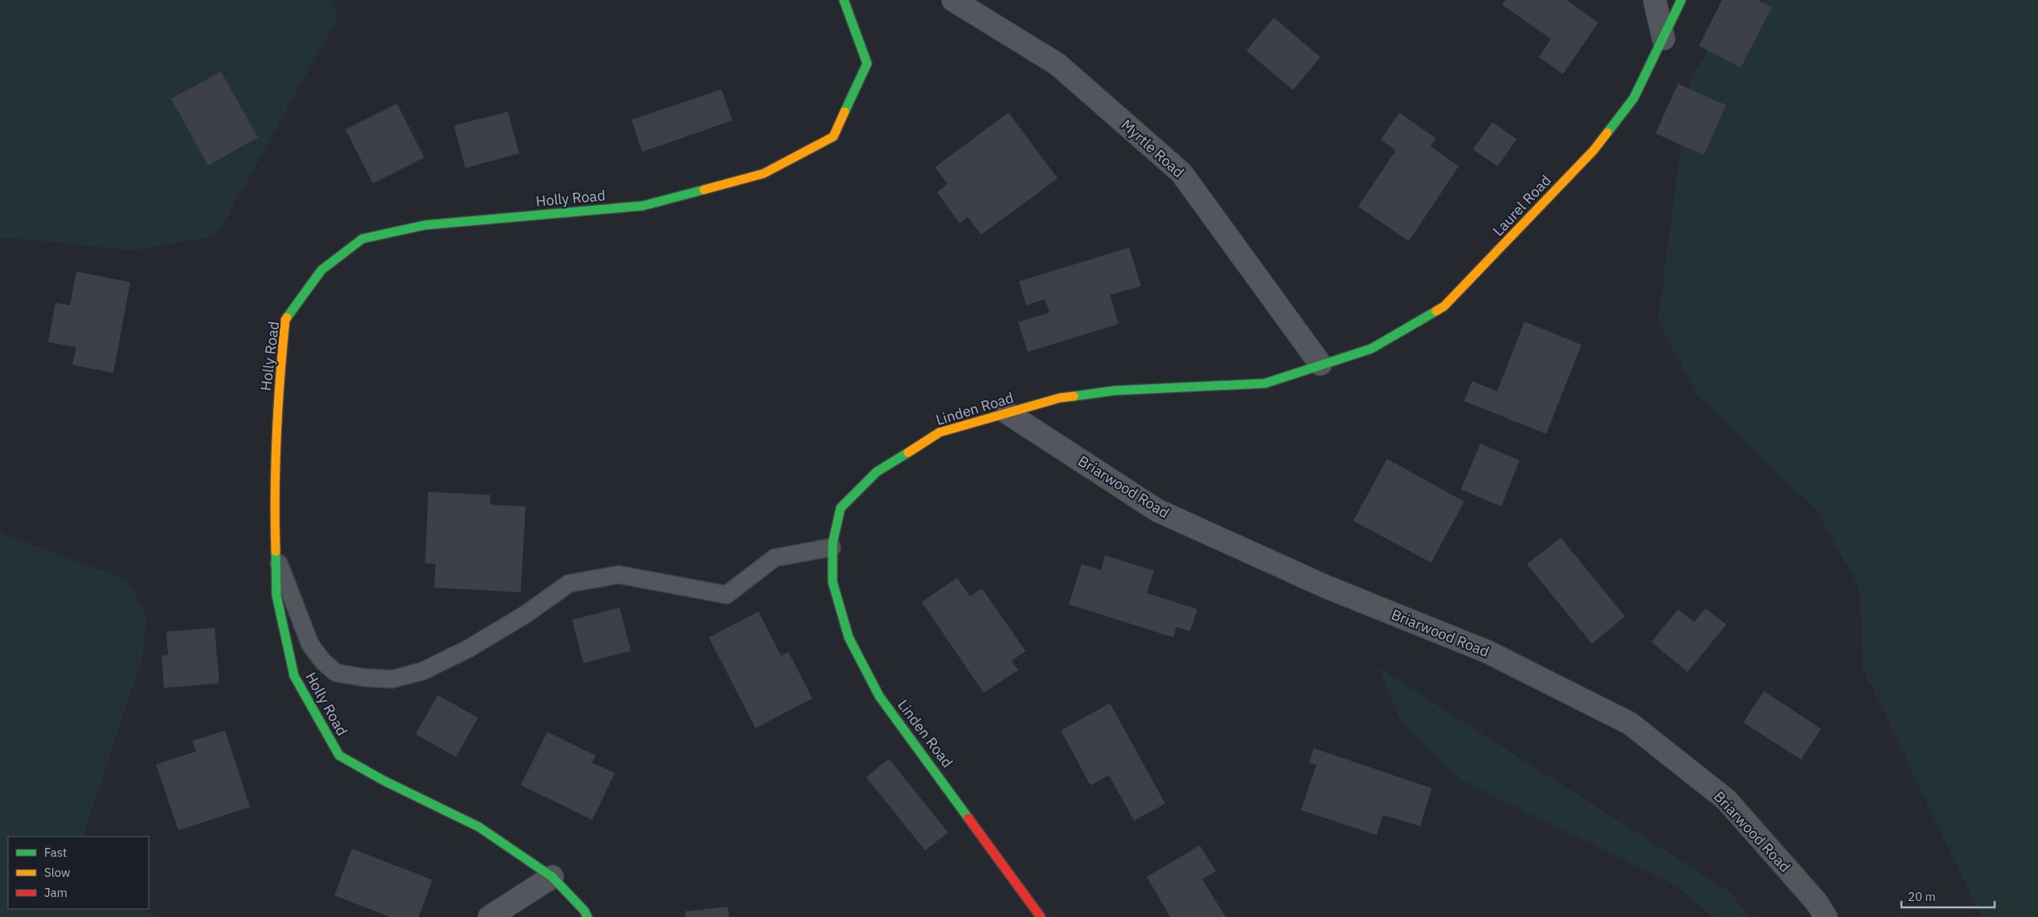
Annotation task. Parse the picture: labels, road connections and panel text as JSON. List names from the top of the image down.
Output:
{
  "streets": {
    "street": [
      "Myrtle Road",
      "Holly Road",
      "Laurel Road",
      "Linden Road",
      "Briarwood Road"
    ]
  },
  "crossings": [
    ["Myrtle Road", "Laurel Road"],
    ["Myrtle Road", "Linden Road"],
    ["Laurel Road", "Linden Road"],
    ["Linden Road", "Briarwood Road"]
  ],
  "legend": ["Fast", "Slow", "Jam"],
  "scale_bar": "20 m"
}
